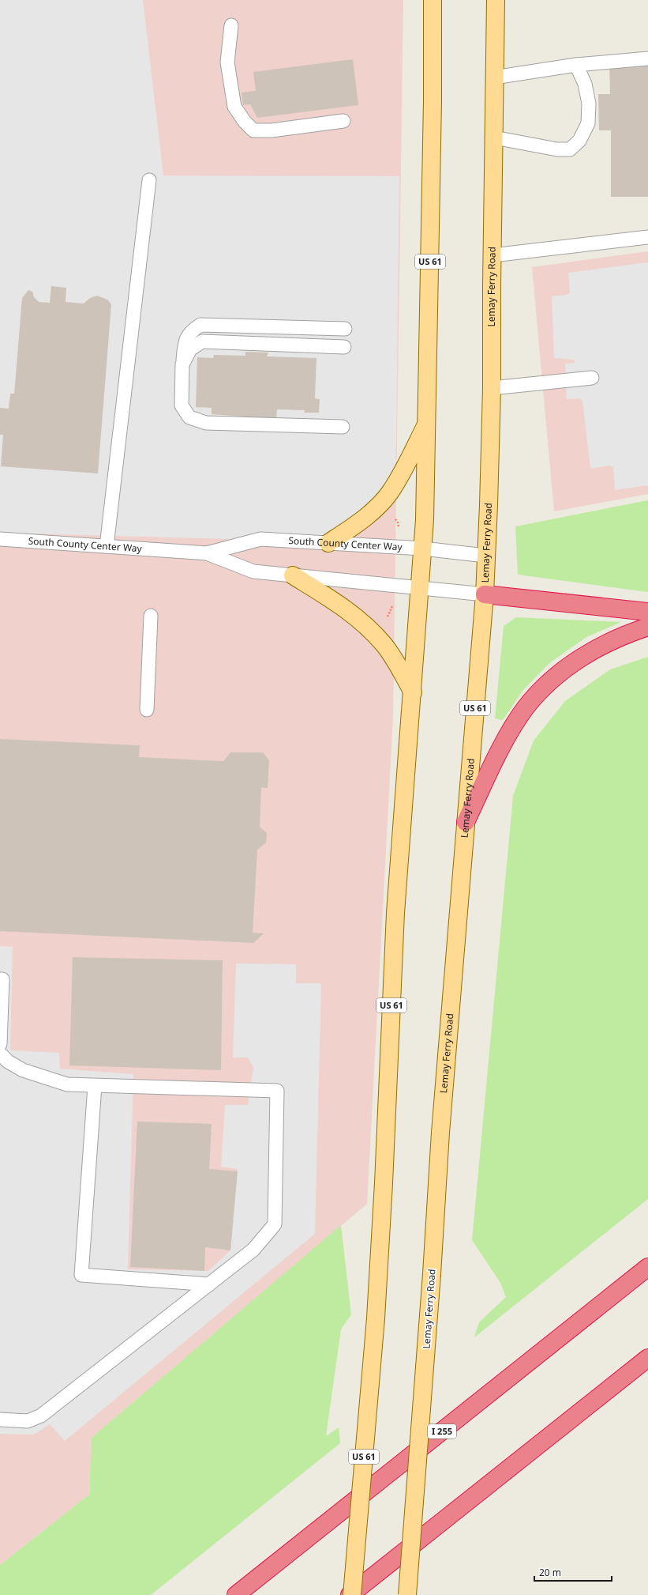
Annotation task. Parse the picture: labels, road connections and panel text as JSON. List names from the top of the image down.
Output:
{
  "streets": {
    "highway": ["I 255"],
    "main road": ["US 61", "Lemay Ferry Road"],
    "lane": ["South County Center Way"]
  },
  "crossings": [
    ["US 61", "South County Center Way"],
    ["Lemay Ferry Road", "South County Center Way"]
  ],
  "scale_bar": "20 m"
}
